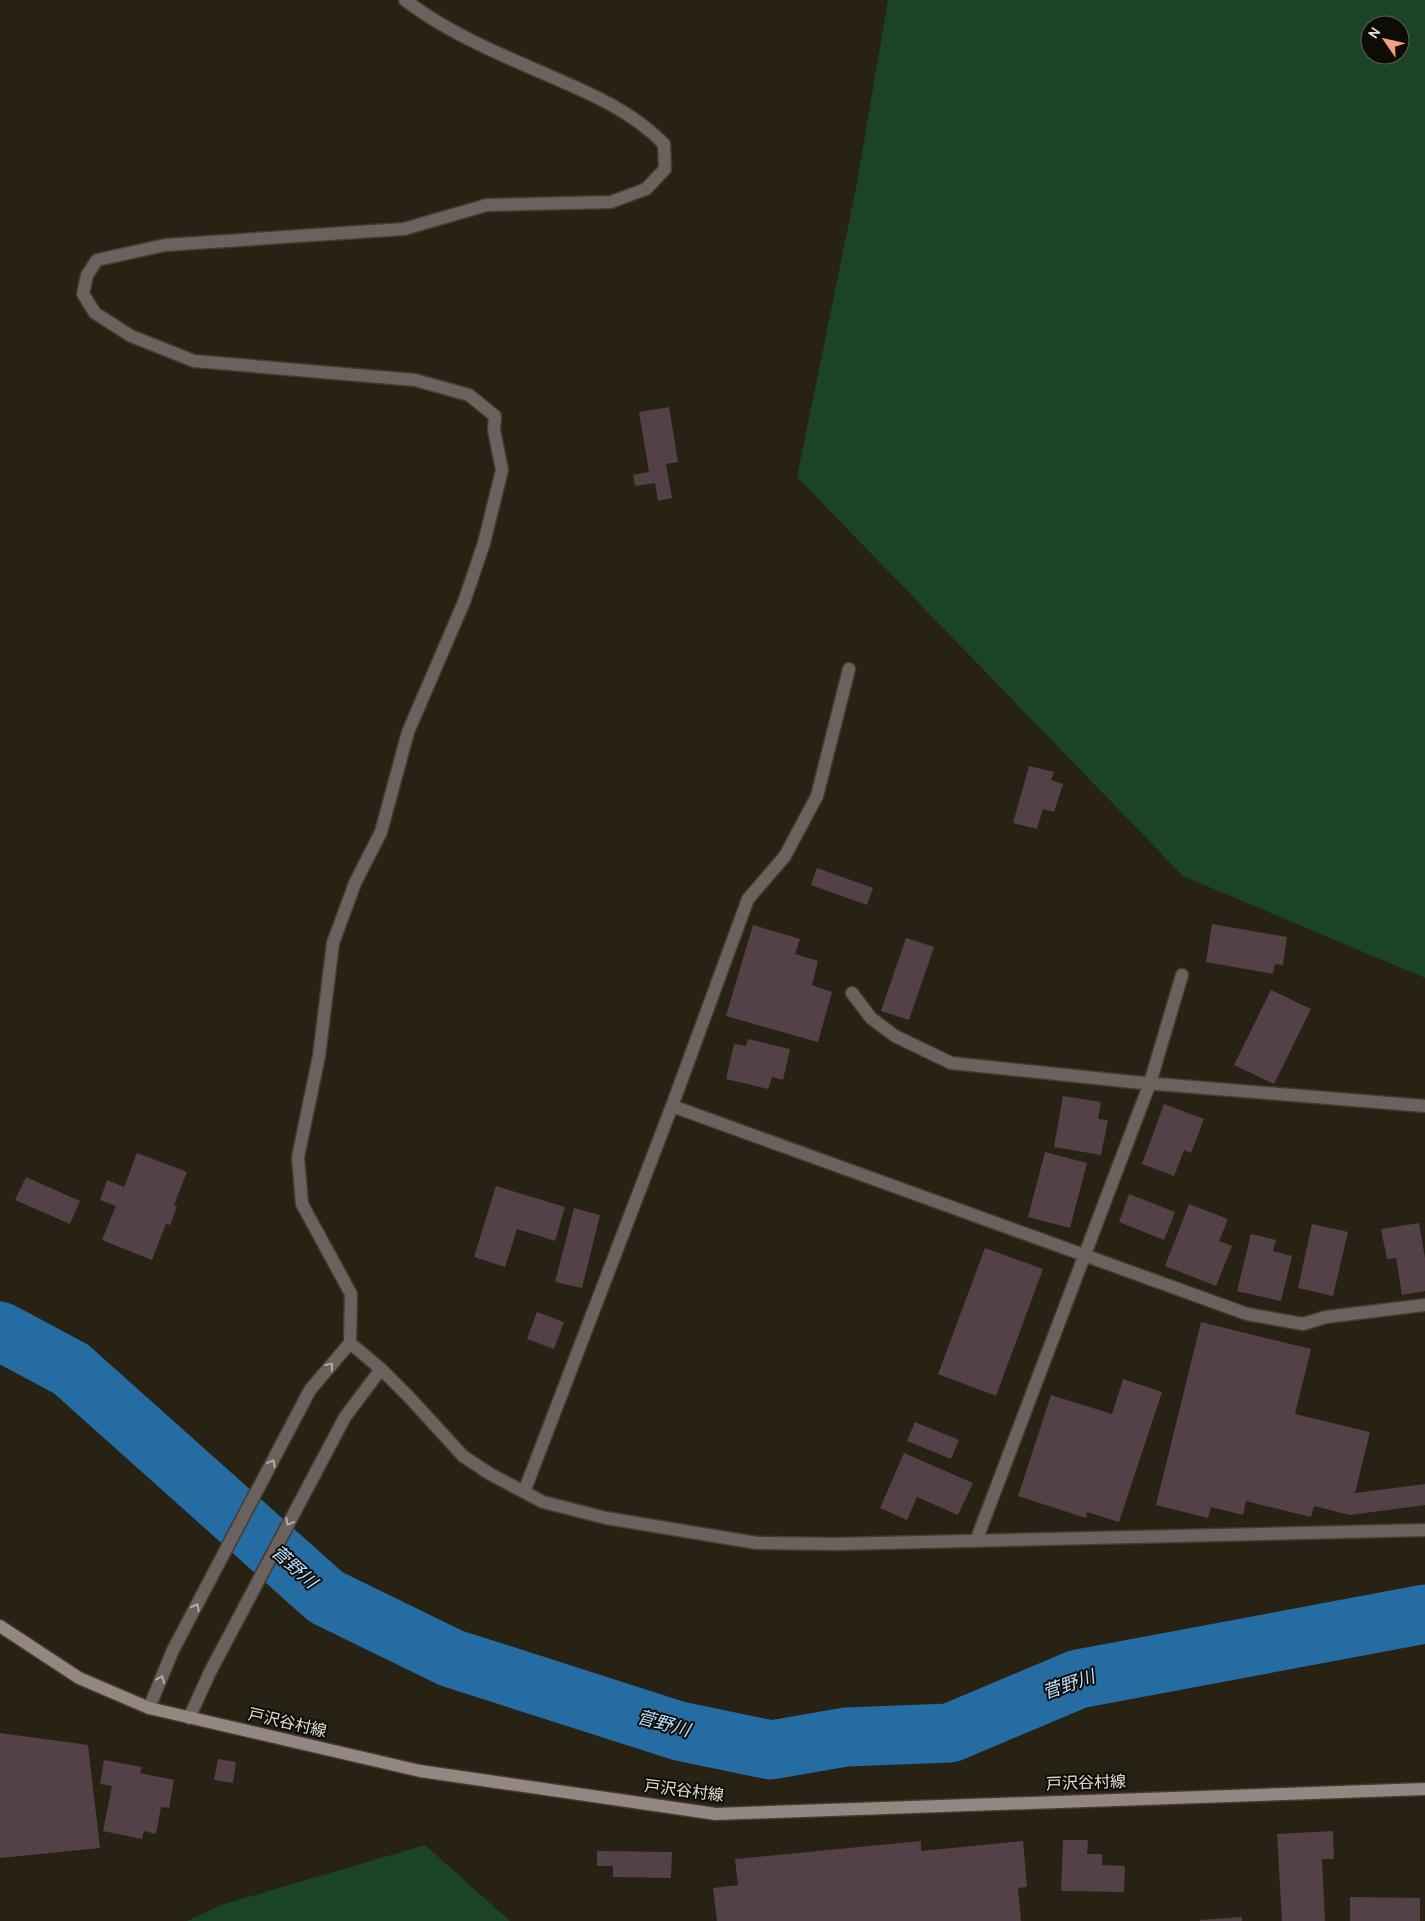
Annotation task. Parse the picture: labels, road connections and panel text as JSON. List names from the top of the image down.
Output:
{
  "streets": {
    "main road": ["戸沢谷村線"]
  },
  "water": ["菅野川"],
  "north": "top left"
}
